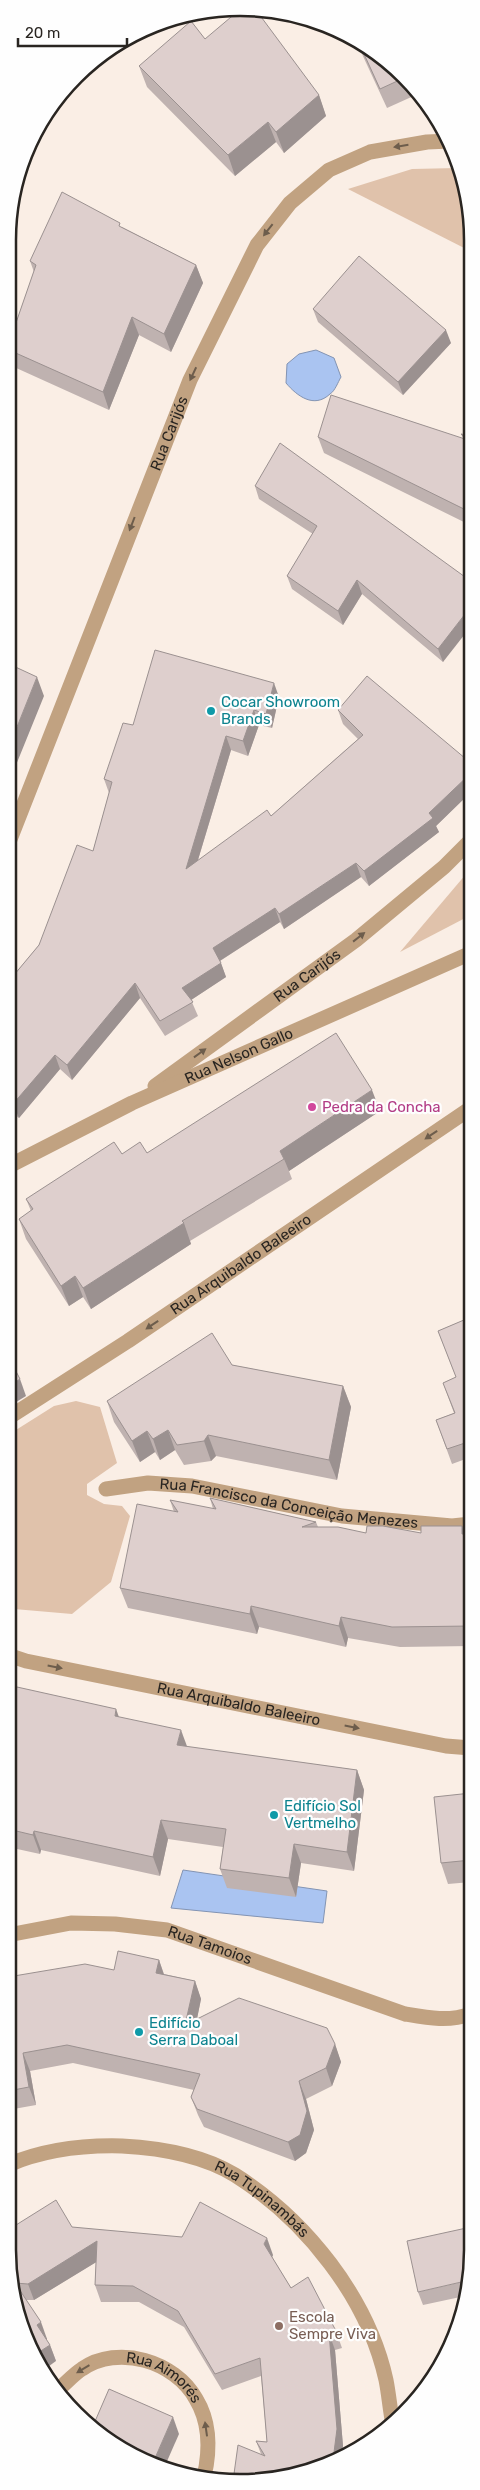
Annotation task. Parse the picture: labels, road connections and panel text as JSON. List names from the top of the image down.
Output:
{
  "streets": {
    "street": [
      "Rua Carijós",
      "Rua Nelson Gallo",
      "Rua Arquibaldo Baleeiro",
      "Rua Francisco da Conceição Menezes",
      "Rua Tamoios",
      "Rua Tupinambás",
      "Rua Aimorés"
    ]
  },
  "crossings": [
    ["Rua Carijós", "Rua Nelson Gallo"]
  ],
  "places": [
    "Cocar Showroom Brands",
    "Pedra da Concha",
    "Edifício Sol Vertmelho",
    "Edifício Serra Daboal",
    "Escola Sempre Viva"
  ],
  "scale_bar": "20 m"
}
